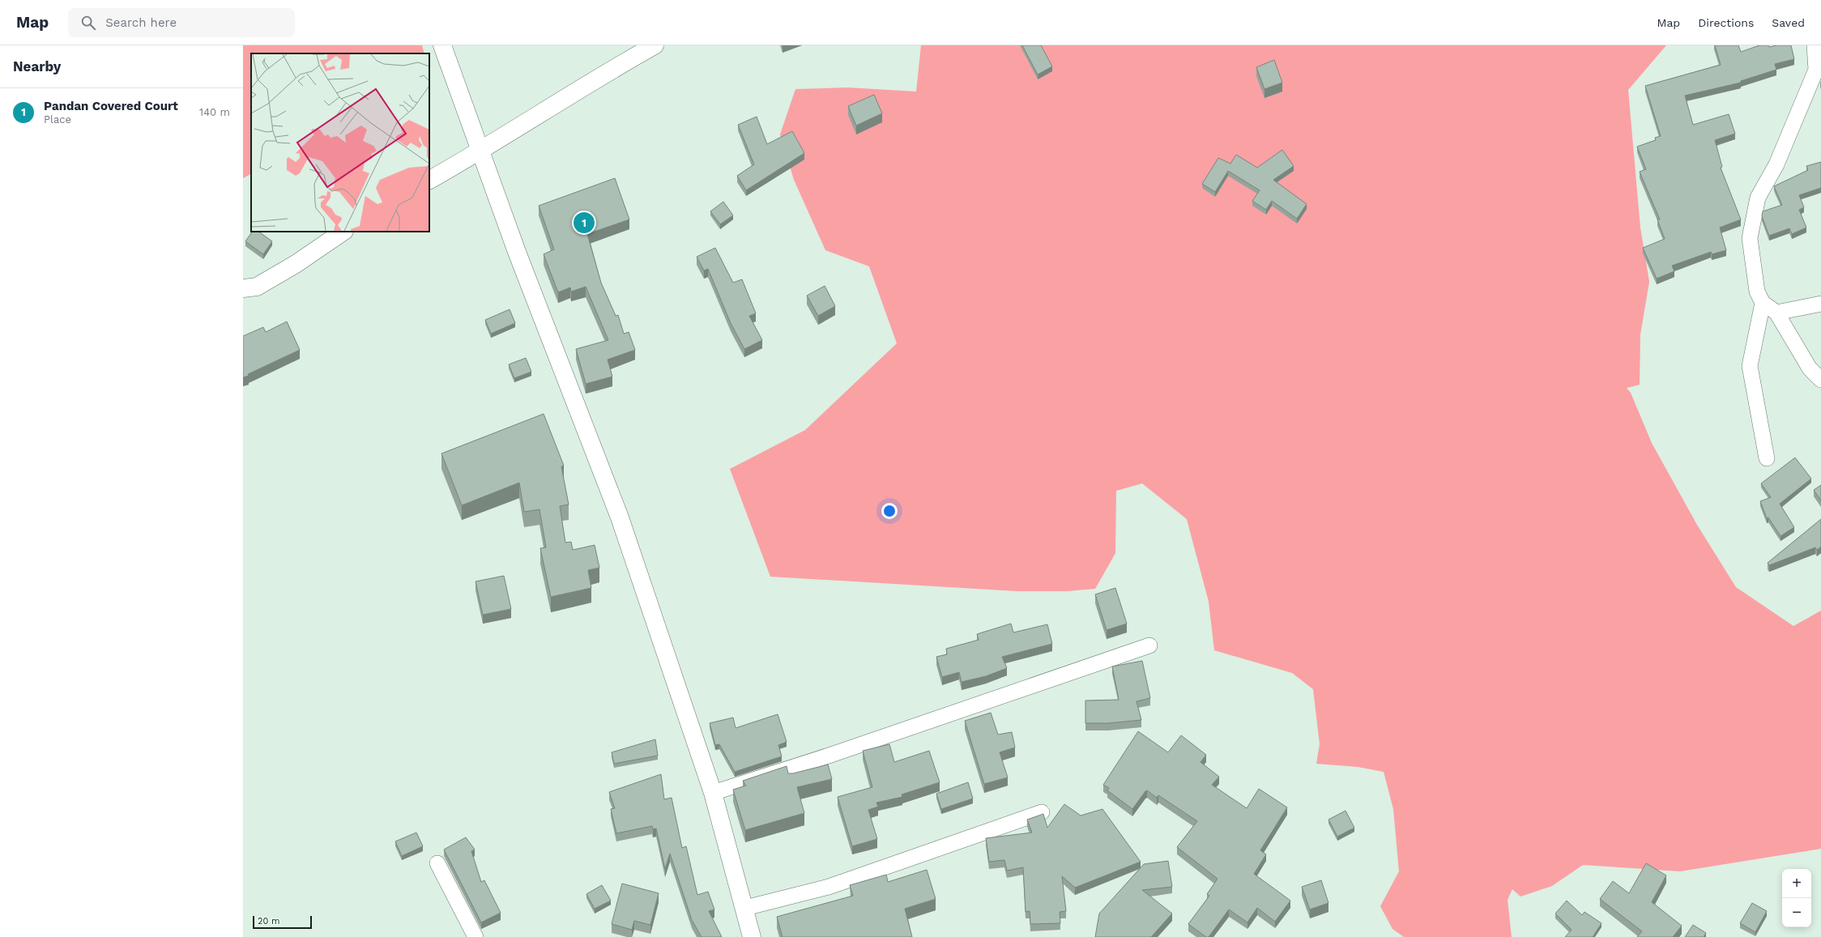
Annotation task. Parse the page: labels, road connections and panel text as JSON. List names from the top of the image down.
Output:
{
  "scale_bar": "20 m",
  "page": {
    "header": "Map",
    "search": "Search here",
    "nav": ["Map", "Directions", "Saved"],
    "heading": "Nearby",
    "list": [
      {
        "mark": "1",
        "name": "Pandan Covered Court",
        "note": "Place",
        "value": "140 m"
      }
    ],
    "pins": "1",
    "map_buttons": ["+", "−"],
    "scale": "20 m"
  }
}
